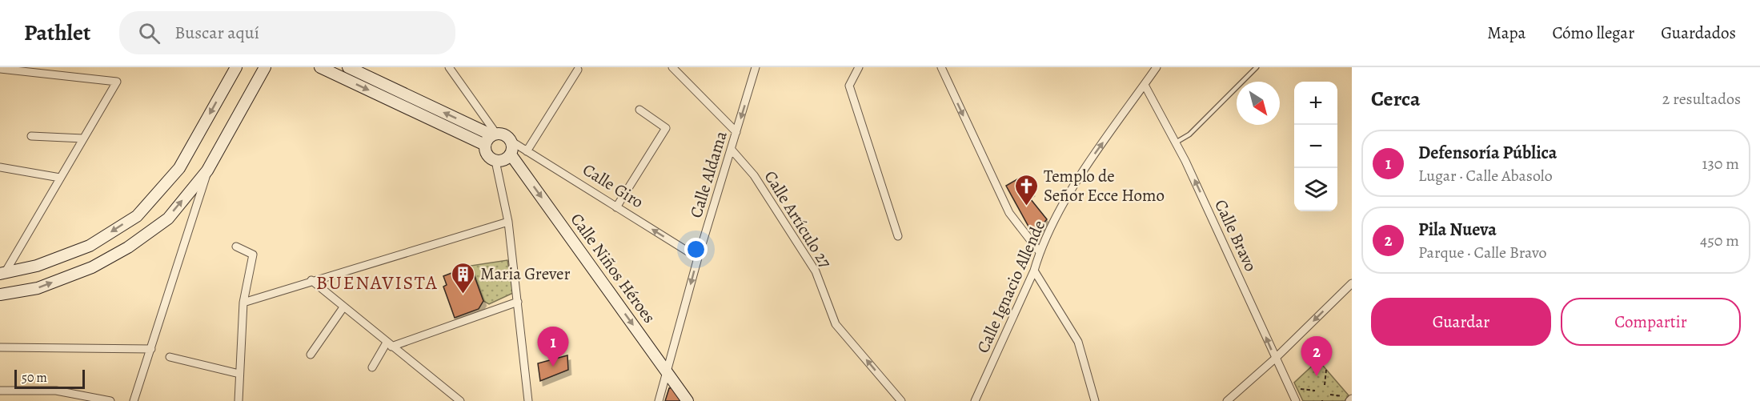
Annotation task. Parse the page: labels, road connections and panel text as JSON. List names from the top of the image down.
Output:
{
  "streets": {
    "street": [
      "Calle Aldama",
      "Calle Giro",
      "Calle Artículo 27",
      "Calle Bravo",
      "Calle Niños Héroes",
      "Calle Ignacio Allende"
    ]
  },
  "crossings": [
    ["Calle Aldama", "Calle Giro"],
    ["Calle Aldama", "Calle Artículo 27"],
    ["Calle Aldama", "Calle Niños Héroes"],
    ["Calle Giro", "Calle Niños Héroes"],
    ["Calle Bravo", "Calle Ignacio Allende"]
  ],
  "one_way": [
    "Calle Aldama",
    "Calle Giro",
    "Calle Artículo 27",
    "Calle Bravo",
    "Calle Niños Héroes",
    "Calle Ignacio Allende"
  ],
  "districts": ["BUENAVISTA"],
  "places": {
    "church": ["Templo de Señor Ecce Homo"],
    "building": ["Maria Grever"]
  },
  "scale_bar": "50 m",
  "north": "bottom right",
  "page": {
    "header": "Pathlet",
    "search": "Buscar aquí",
    "nav": ["Mapa", "Cómo llegar", "Guardados"],
    "heading": ["Cerca", "2 resultados"],
    "map_buttons": ["+", "−"],
    "list": [
      {
        "mark": "1",
        "name": "Defensoría Pública",
        "note": "Lugar · Calle Abasolo",
        "value": "130 m"
      },
      {
        "mark": "2",
        "name": "Pila Nueva",
        "note": "Parque · Calle Bravo",
        "value": "450 m"
      }
    ],
    "buttons": ["Guardar", "Compartir"],
    "pins": ["1", "2"],
    "scale": "50 m"
  }
}
